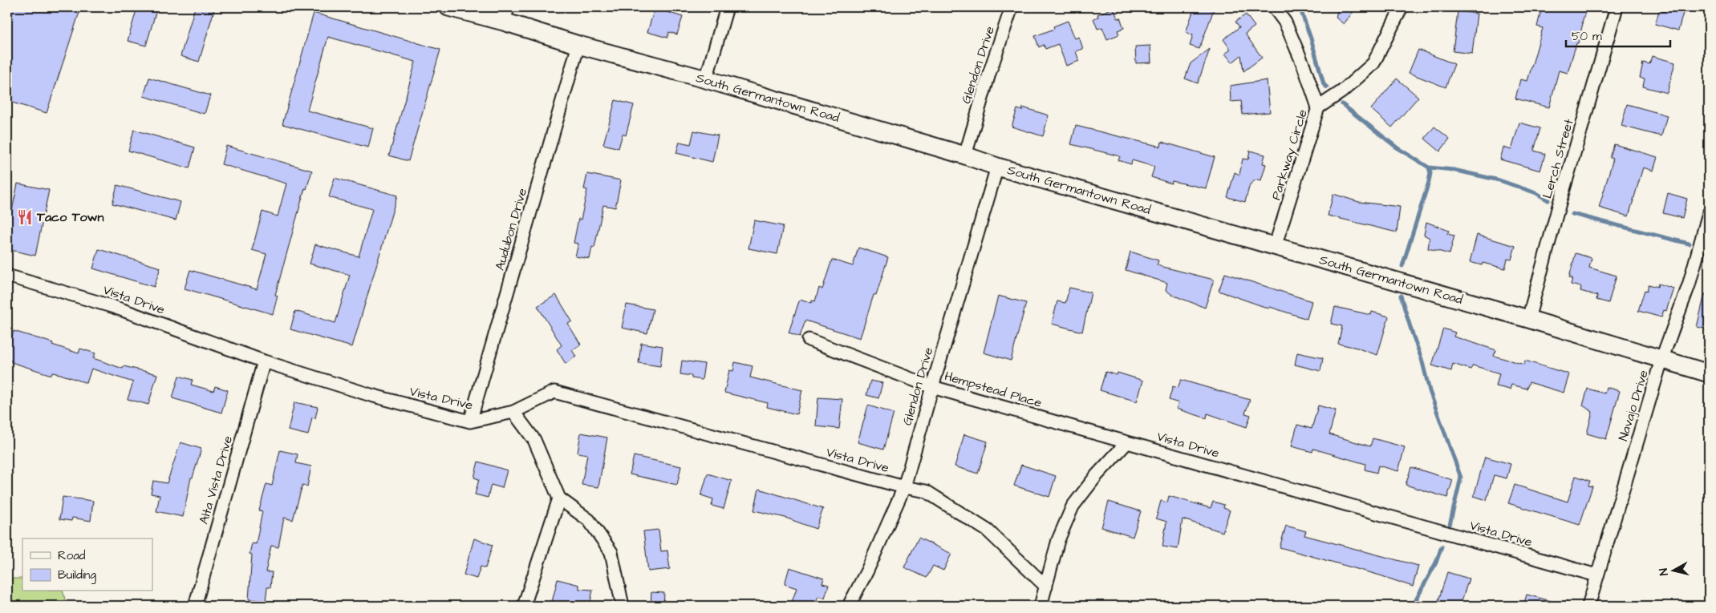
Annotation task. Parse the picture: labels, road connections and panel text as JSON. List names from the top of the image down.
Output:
{
  "streets": {
    "main road": ["South Germantown Road"],
    "street": [
      "Glendon Drive",
      "Parkway Circle",
      "Lerch Street",
      "Audubon Drive",
      "Vista Drive",
      "Hempstead Place",
      "Navajo Drive",
      "Alta Vista Drive"
    ]
  },
  "crossings": [
    ["Glendon Drive", "South Germantown Road"],
    ["Glendon Drive", "Vista Drive"],
    ["Glendon Drive", "Hempstead Place"],
    ["South Germantown Road", "Parkway Circle"],
    ["South Germantown Road", "Lerch Street"],
    ["South Germantown Road", "Audubon Drive"],
    ["South Germantown Road", "Navajo Drive"],
    ["Audubon Drive", "Vista Drive"],
    ["Vista Drive", "Hempstead Place"],
    ["Vista Drive", "Navajo Drive"],
    ["Vista Drive", "Alta Vista Drive"]
  ],
  "places": {
    "restaurant": ["Taco Town"]
  },
  "legend": ["Road", "Building"],
  "scale_bar": "50 m",
  "north": "left"
}
